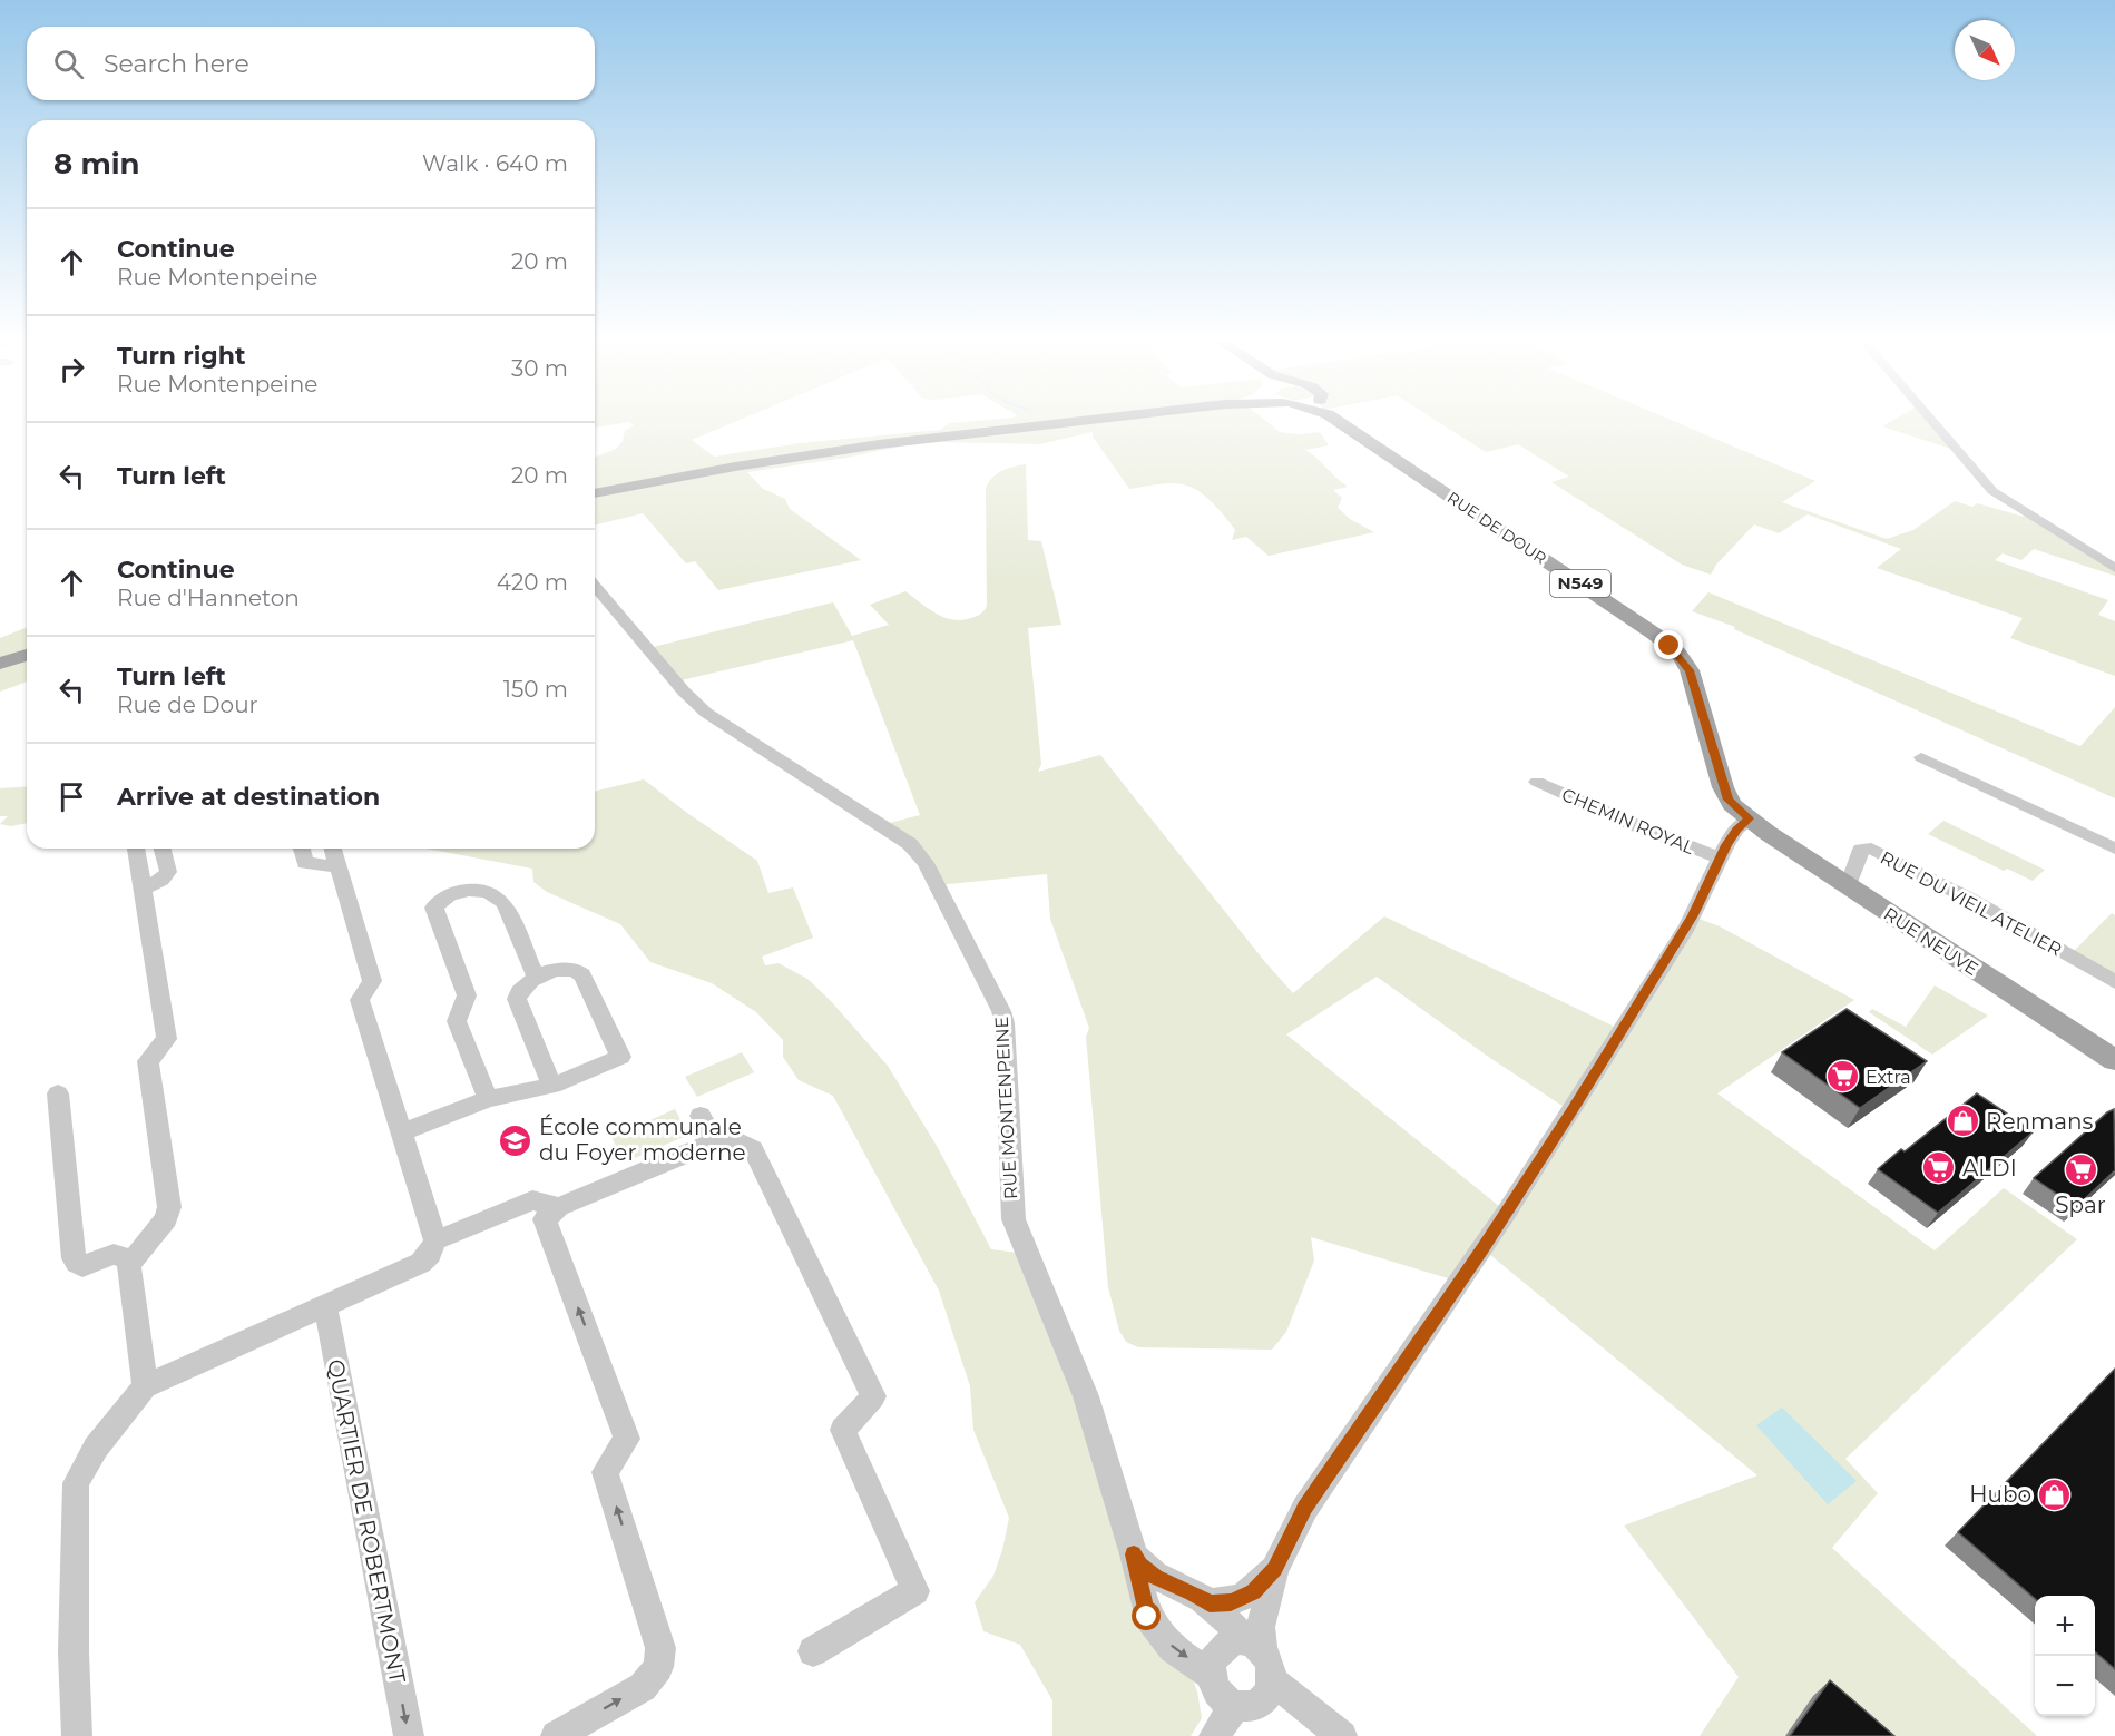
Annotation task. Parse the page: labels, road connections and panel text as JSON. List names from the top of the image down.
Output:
{
  "streets": {
    "main road": ["RUE DE DOUR", "N549", "RUE NEUVE"],
    "street": [
      "CHEMIN ROYAL",
      "RUE DU VIEIL ATELIER",
      "RUE MONTENPEINE",
      "QUARTIER DE ROBERTMONT"
    ]
  },
  "crossings": [
    ["RUE DE DOUR", "RUE NEUVE"],
    ["RUE DU VIEIL ATELIER", "RUE NEUVE"]
  ],
  "one_way": ["QUARTIER DE ROBERTMONT"],
  "places": {
    "supermarket": ["Extra", "ALDI", "Spar"],
    "shop": ["Renmans", "Hubo"],
    "school or university": ["École communale du Foyer moderne"]
  },
  "north": "bottom right",
  "page": {
    "search": "Search here",
    "heading": ["8 min", "Walk · 640 m"],
    "list": [
      ["Continue", "Rue Montenpeine", "20 m"],
      ["Turn right", "Rue Montenpeine", "30 m"],
      ["Turn left", "20 m"],
      ["Continue", "Rue d'Hanneton", "420 m"],
      ["Turn left", "Rue de Dour", "150 m"],
      "Arrive at destination"
    ],
    "map_buttons": ["+", "−"]
  }
}
